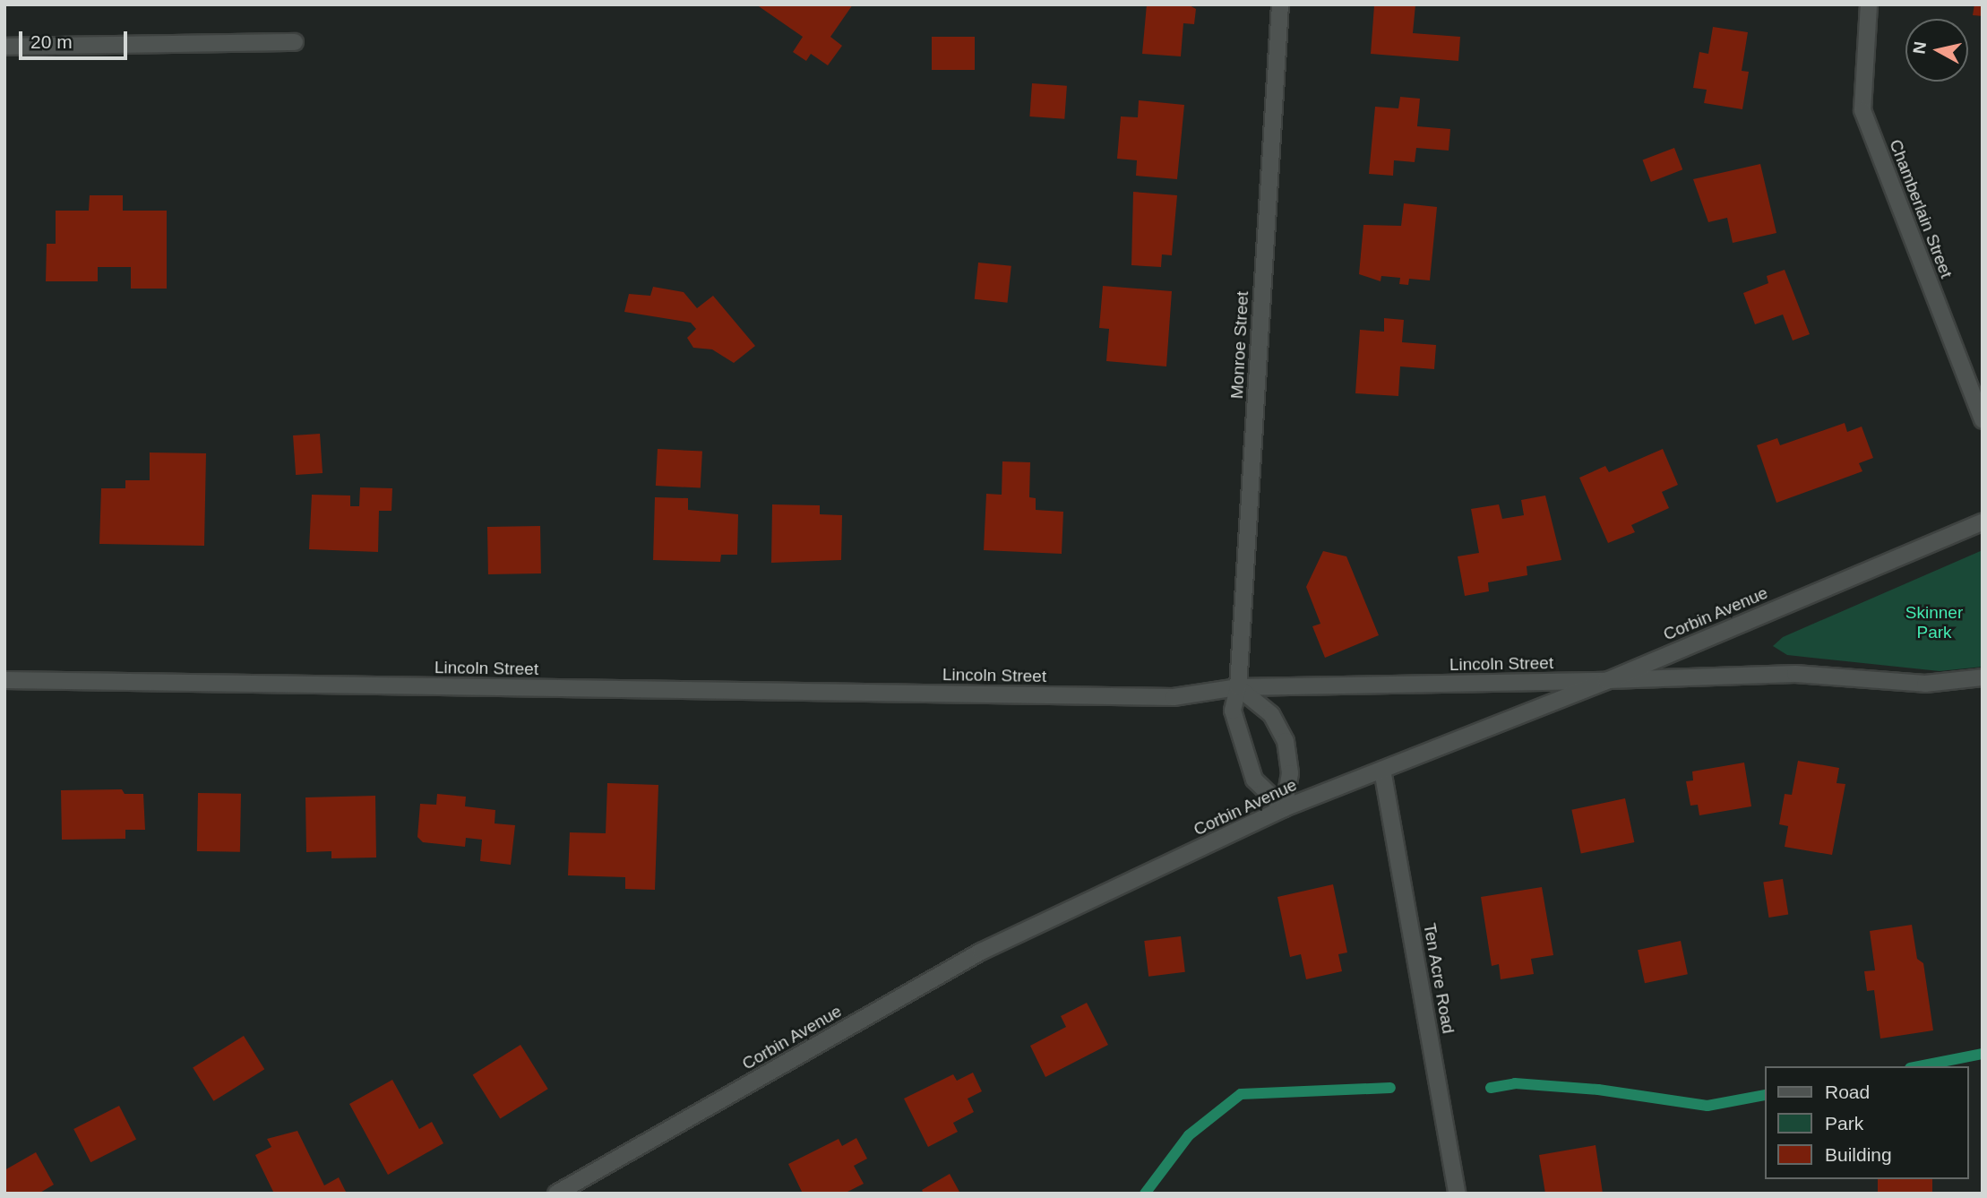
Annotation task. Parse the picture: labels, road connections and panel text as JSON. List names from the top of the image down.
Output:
{
  "streets": {
    "street": [
      "Chamberlain Street",
      "Monroe Street",
      "Corbin Avenue",
      "Lincoln Street",
      "Ten Acre Road"
    ]
  },
  "crossings": [
    ["Monroe Street", "Corbin Avenue"],
    ["Monroe Street", "Lincoln Street"],
    ["Corbin Avenue", "Lincoln Street"],
    ["Corbin Avenue", "Ten Acre Road"]
  ],
  "parks": ["Skinner Park"],
  "legend": ["Road", "Park", "Building"],
  "scale_bar": "20 m",
  "north": "left"
}
